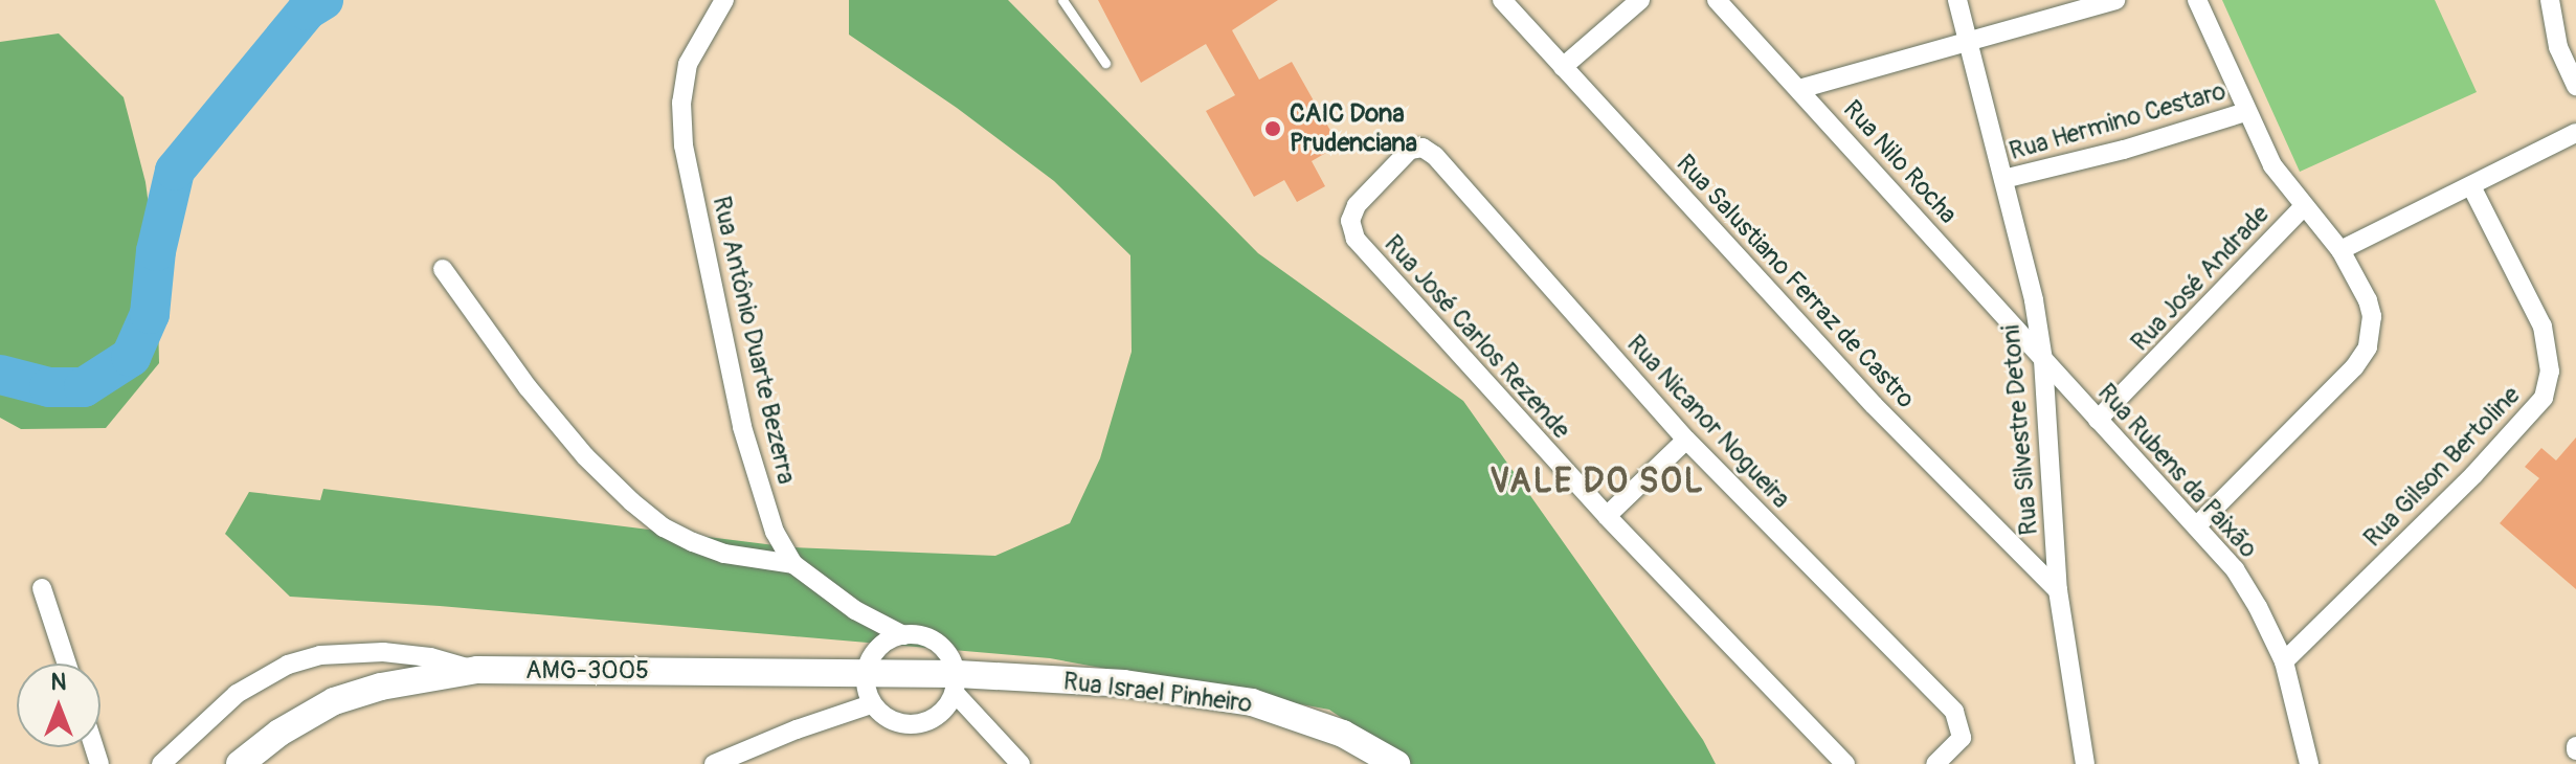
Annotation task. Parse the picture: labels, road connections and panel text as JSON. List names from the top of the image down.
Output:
{
  "streets": {
    "main road": ["AMG-3005", "Rua Israel Pinheiro"],
    "street": [
      "Rua Hermino Cestaro",
      "Rua Nilo Rocha",
      "Rua José Andrade",
      "Rua Salustiano Ferraz de Castro",
      "Rua José Carlos Rezende",
      "Rua Antônio Duarte Bezerra",
      "Rua Nicanor Nogueira",
      "Rua Silvestre Detoni",
      "Rua Gilson Bertoline",
      "Rua Rubens da Paixão"
    ]
  },
  "crossings": [
    ["Rua Hermino Cestaro", "Rua Silvestre Detoni"],
    ["Rua Nilo Rocha", "Rua Silvestre Detoni"],
    ["Rua Nilo Rocha", "Rua Rubens da Paixão"],
    ["Rua José Andrade", "Rua Rubens da Paixão"],
    ["Rua Salustiano Ferraz de Castro", "Rua Silvestre Detoni"],
    ["Rua José Carlos Rezende", "Rua Nicanor Nogueira"],
    ["Rua Antônio Duarte Bezerra", "AMG-3005"],
    ["Rua Antônio Duarte Bezerra", "Rua Israel Pinheiro"],
    ["Rua Silvestre Detoni", "Rua Rubens da Paixão"],
    ["Rua Gilson Bertoline", "Rua Rubens da Paixão"],
    ["AMG-3005", "Rua Israel Pinheiro"]
  ],
  "districts": ["VALE DO SOL"],
  "places": ["CAIC Dona Prudenciana"],
  "north": "top"
}
